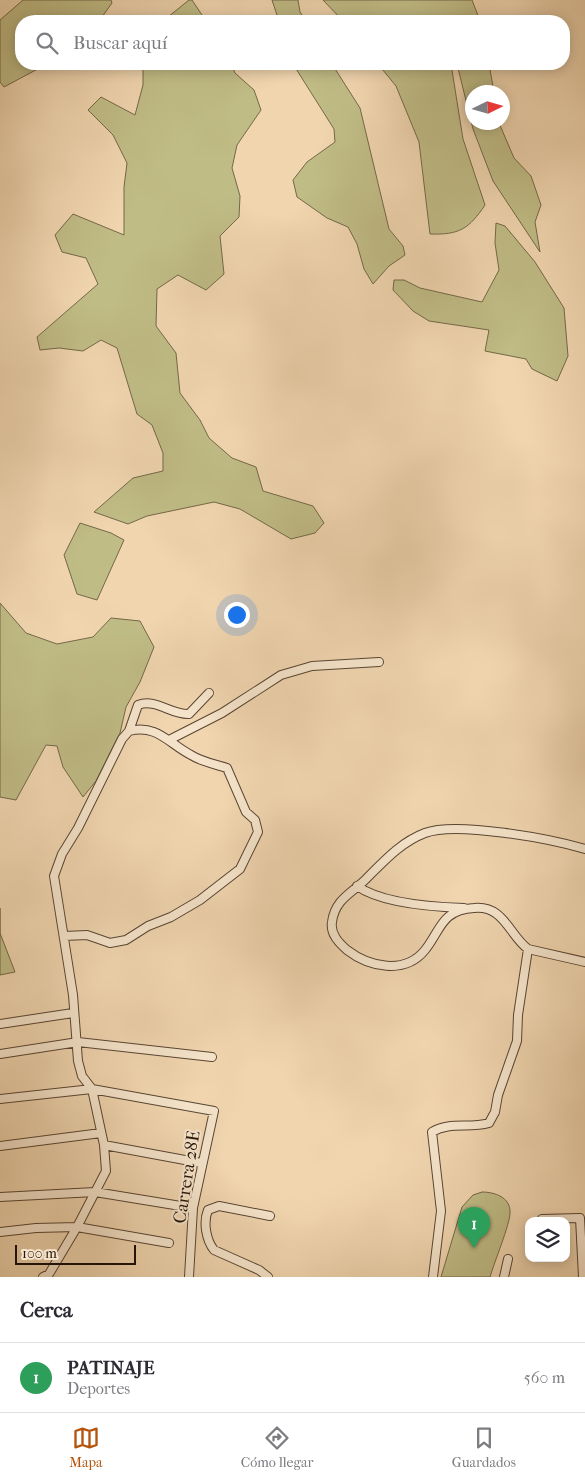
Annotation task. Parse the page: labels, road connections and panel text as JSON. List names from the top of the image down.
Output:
{
  "streets": {
    "street": ["Carrera 28E"]
  },
  "scale_bar": "100 m",
  "north": "right",
  "page": {
    "search": "Buscar aquí",
    "pins": "1",
    "scale": "100 m",
    "heading": "Cerca",
    "list": [
      {
        "mark": "1",
        "name": "PATINAJE",
        "note": "Deportes",
        "value": "560 m"
      }
    ],
    "nav": ["Mapa", "Cómo llegar", "Guardados"]
  }
}
